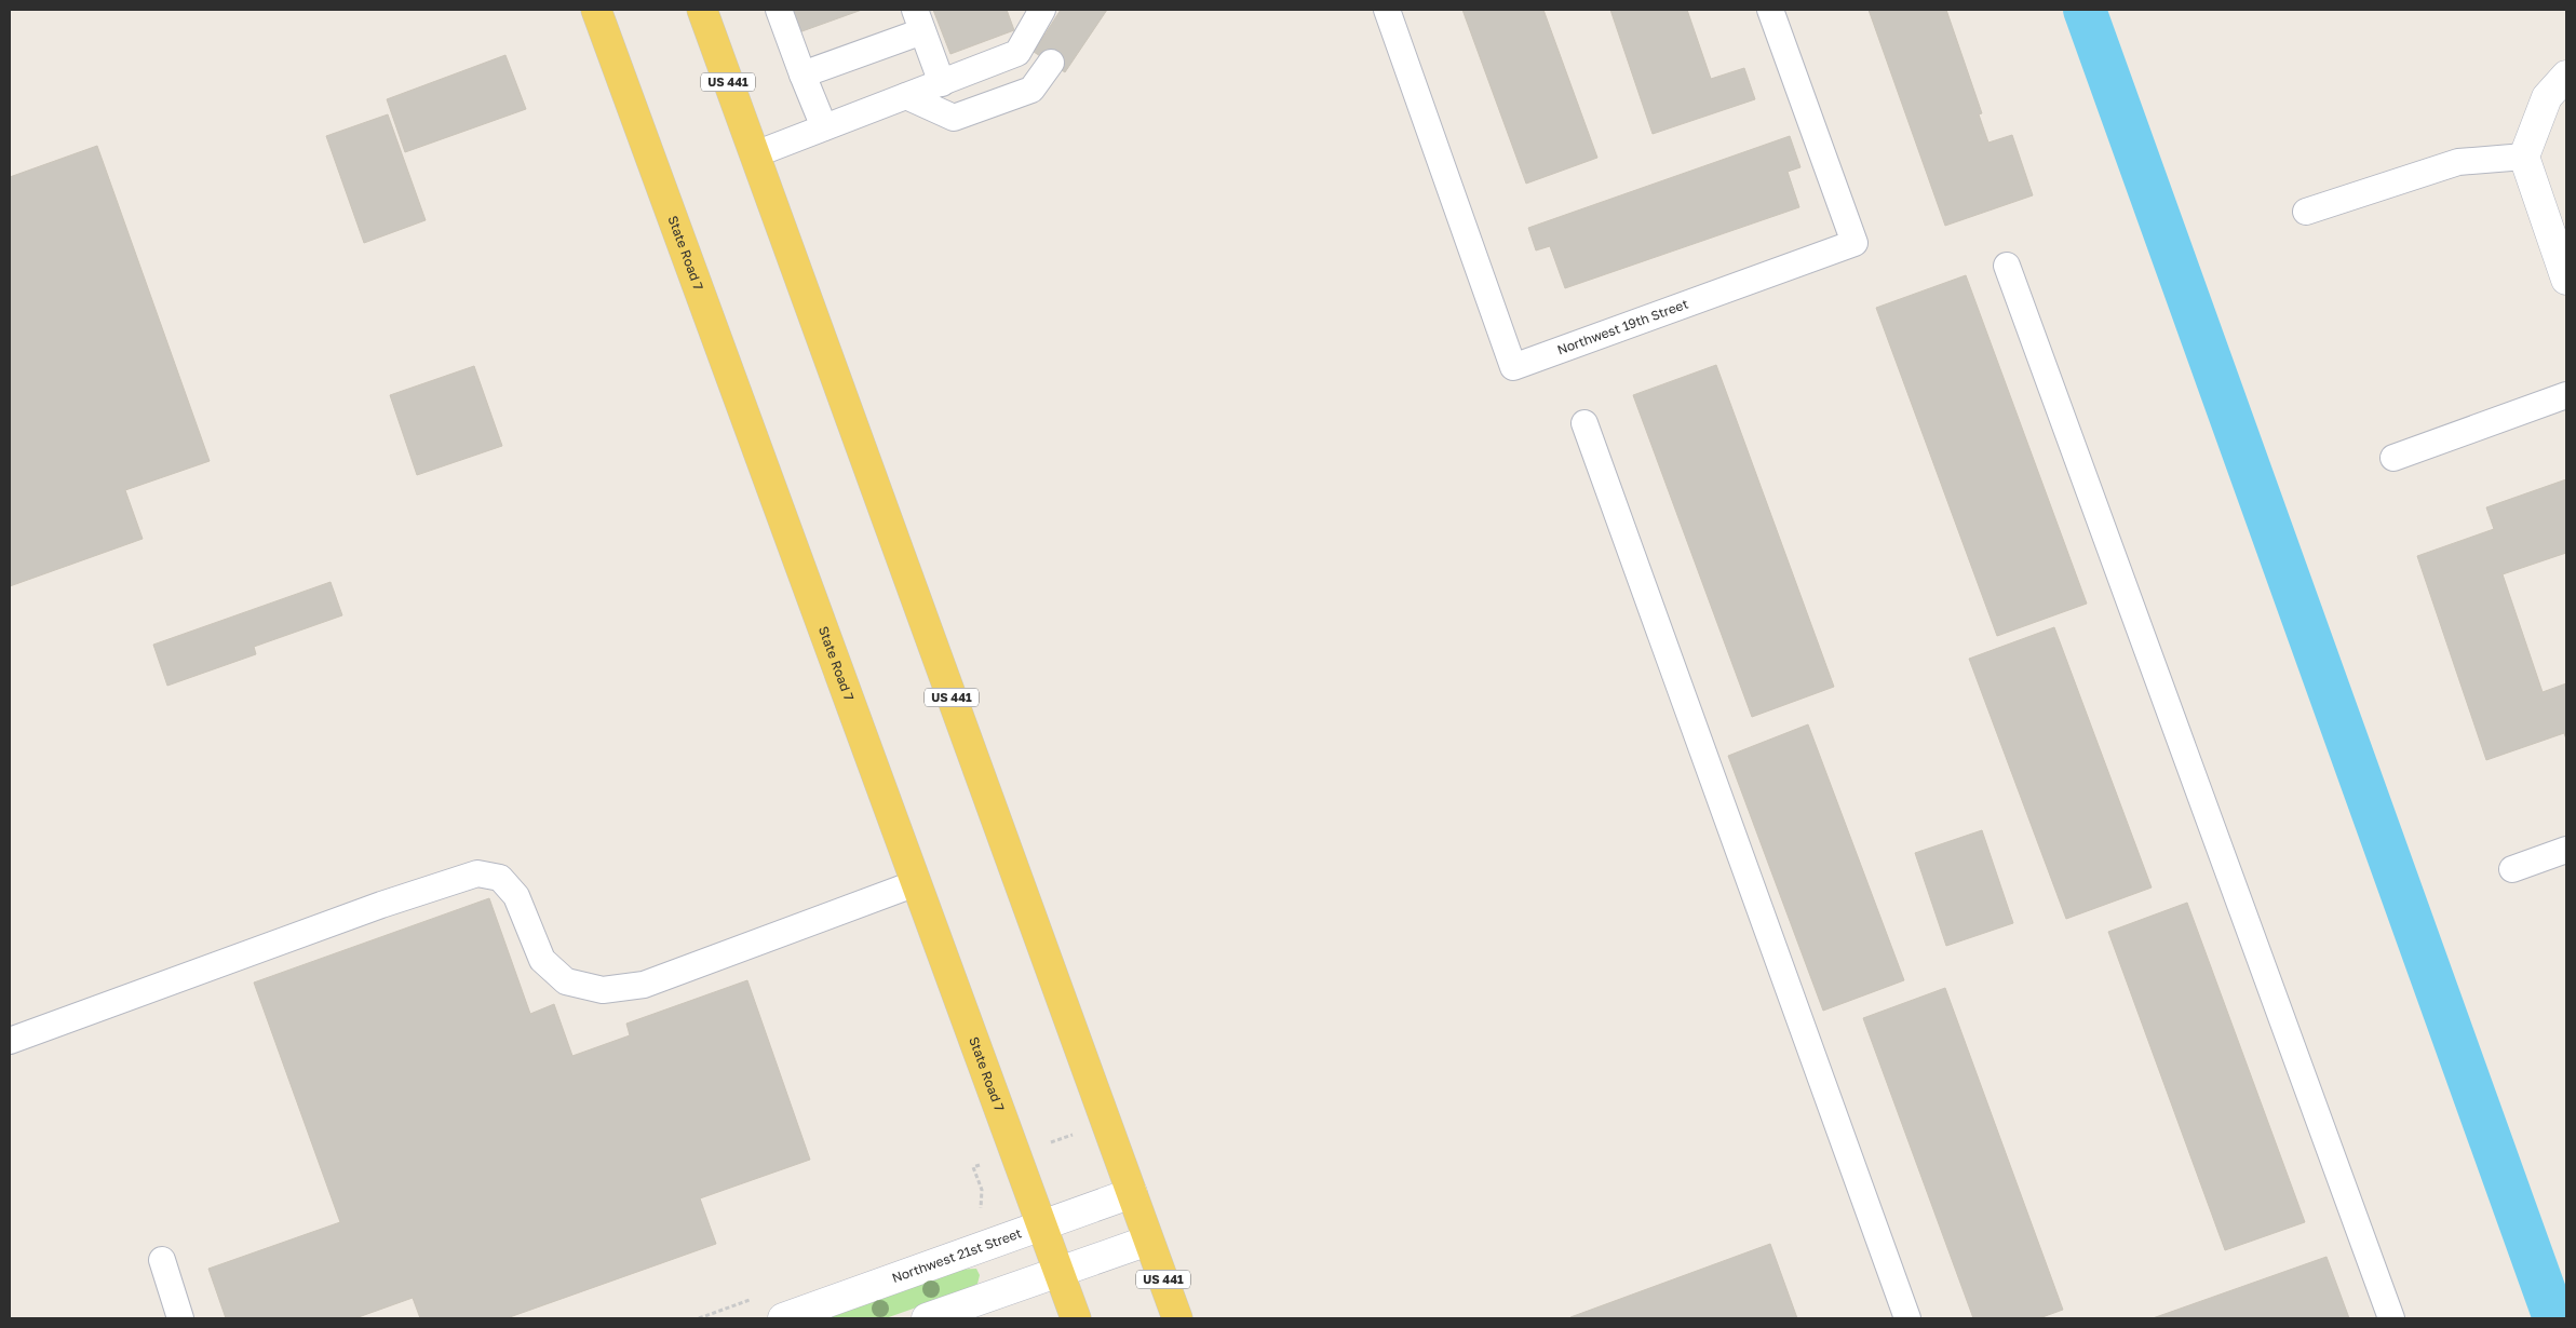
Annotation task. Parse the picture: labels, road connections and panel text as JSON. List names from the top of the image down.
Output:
{
  "streets": {
    "main road": ["US 441", "State Road 7"],
    "street": ["Northwest 21st Street"],
    "lane": ["Northwest 19th Street"]
  },
  "crossings": [
    ["US 441", "Northwest 21st Street"],
    ["State Road 7", "Northwest 21st Street"]
  ]
}
